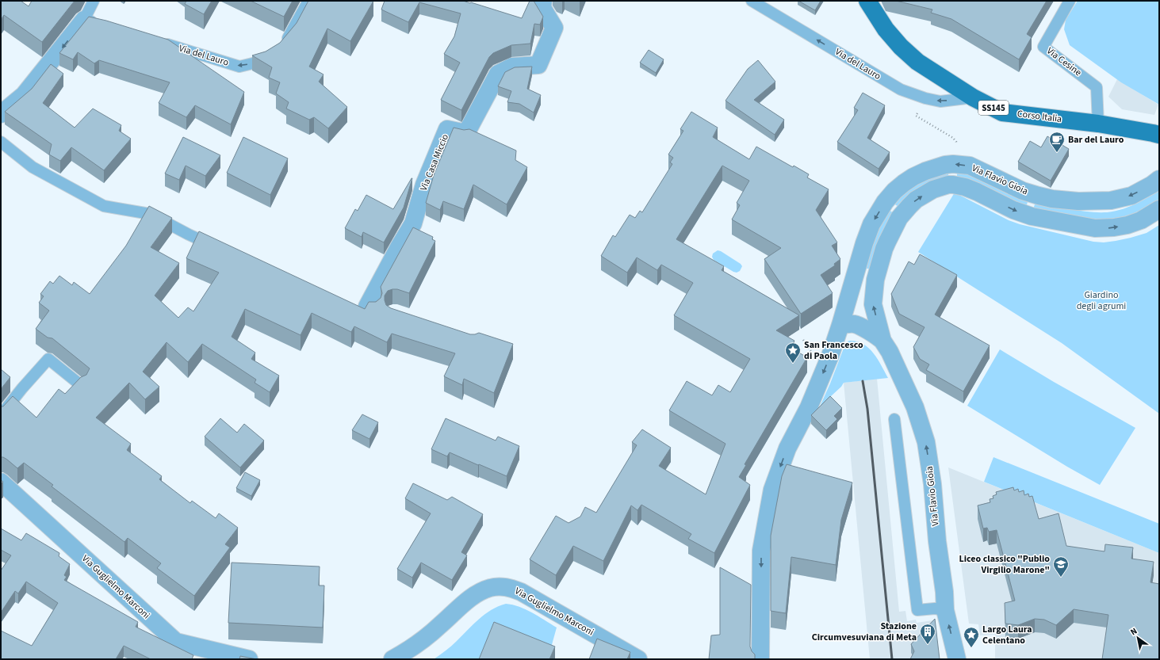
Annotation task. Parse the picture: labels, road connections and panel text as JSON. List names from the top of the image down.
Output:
{
  "streets": {
    "main road": ["SS145", "Corso Italia"],
    "street": ["Via Casa Miccio", "Via Flavio Gioia", "Via Guglielmo Marconi"],
    "lane": ["Via del Lauro", "Via Cesine"]
  },
  "crossings": [
    ["Via del Lauro", "Corso Italia"],
    ["Via Cesine", "Corso Italia"]
  ],
  "one_way": ["Via del Lauro"],
  "parks": ["Giardino degli agrumi"],
  "places": {
    "cafe": ["Bar del Lauro"],
    "place": ["San Francesco di Paola", "Largo Laura Celentano"],
    "school or university": ["Liceo classico \"Publio Virgilio Marone\""],
    "building": ["Stazione Circumvesuviana di Meta"]
  },
  "north": "top left"
}
